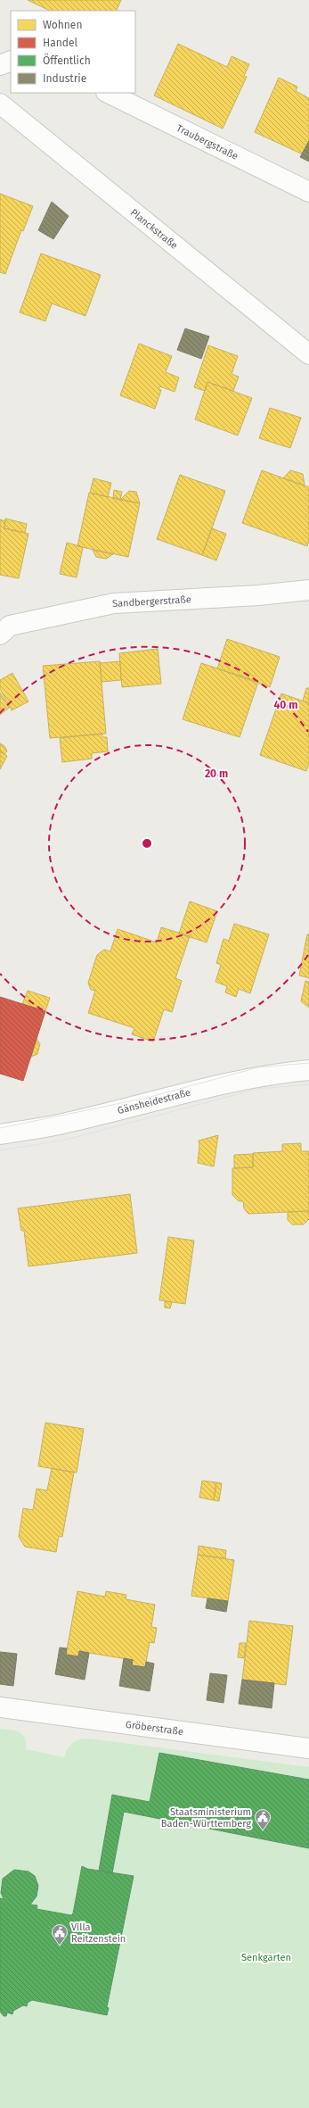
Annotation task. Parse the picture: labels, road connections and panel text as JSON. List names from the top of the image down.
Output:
{
  "streets": {
    "street": [
      "Traubergstraße",
      "Planckstraße",
      "Sandbergerstraße",
      "Gänsheidestraße",
      "Gröberstraße"
    ]
  },
  "parks": ["Senkgarten"],
  "places": {
    "public building": ["Staatsministerium Baden-Württemberg", "Villa Reitzenstein"]
  },
  "legend": [
    "Wohnen",
    "Handel",
    "Öffentlich",
    "Industrie"
  ],
  "rings": ["40 m", "20 m"]
}
